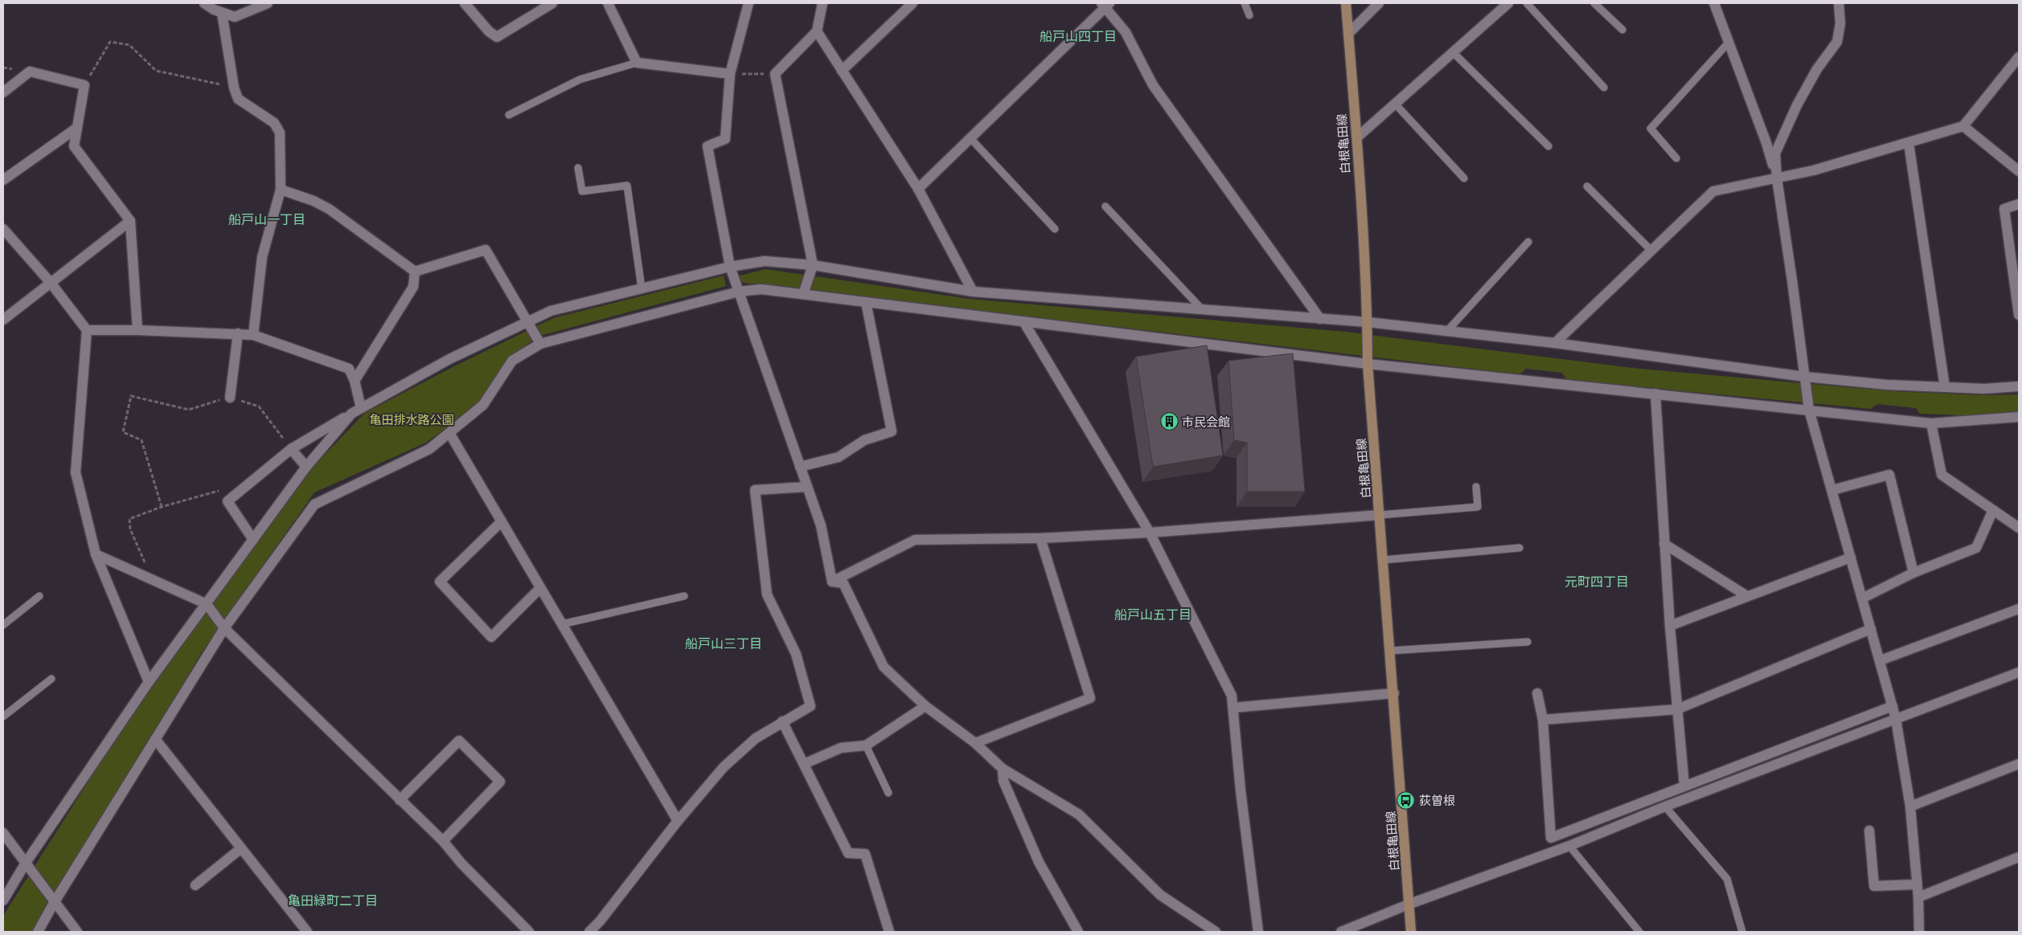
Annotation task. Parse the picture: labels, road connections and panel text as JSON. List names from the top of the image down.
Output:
{
  "streets": {
    "main road": ["白根亀田線"]
  },
  "districts": [
    "船戸山四丁目",
    "船戸山一丁目",
    "元町四丁目",
    "船戸山五丁目",
    "船戸山三丁目",
    "亀田緑町二丁目"
  ],
  "parks": ["亀田排水路公園"],
  "places": {
    "building": ["市民会館"],
    "bus stop": ["荻曽根"]
  }
}
